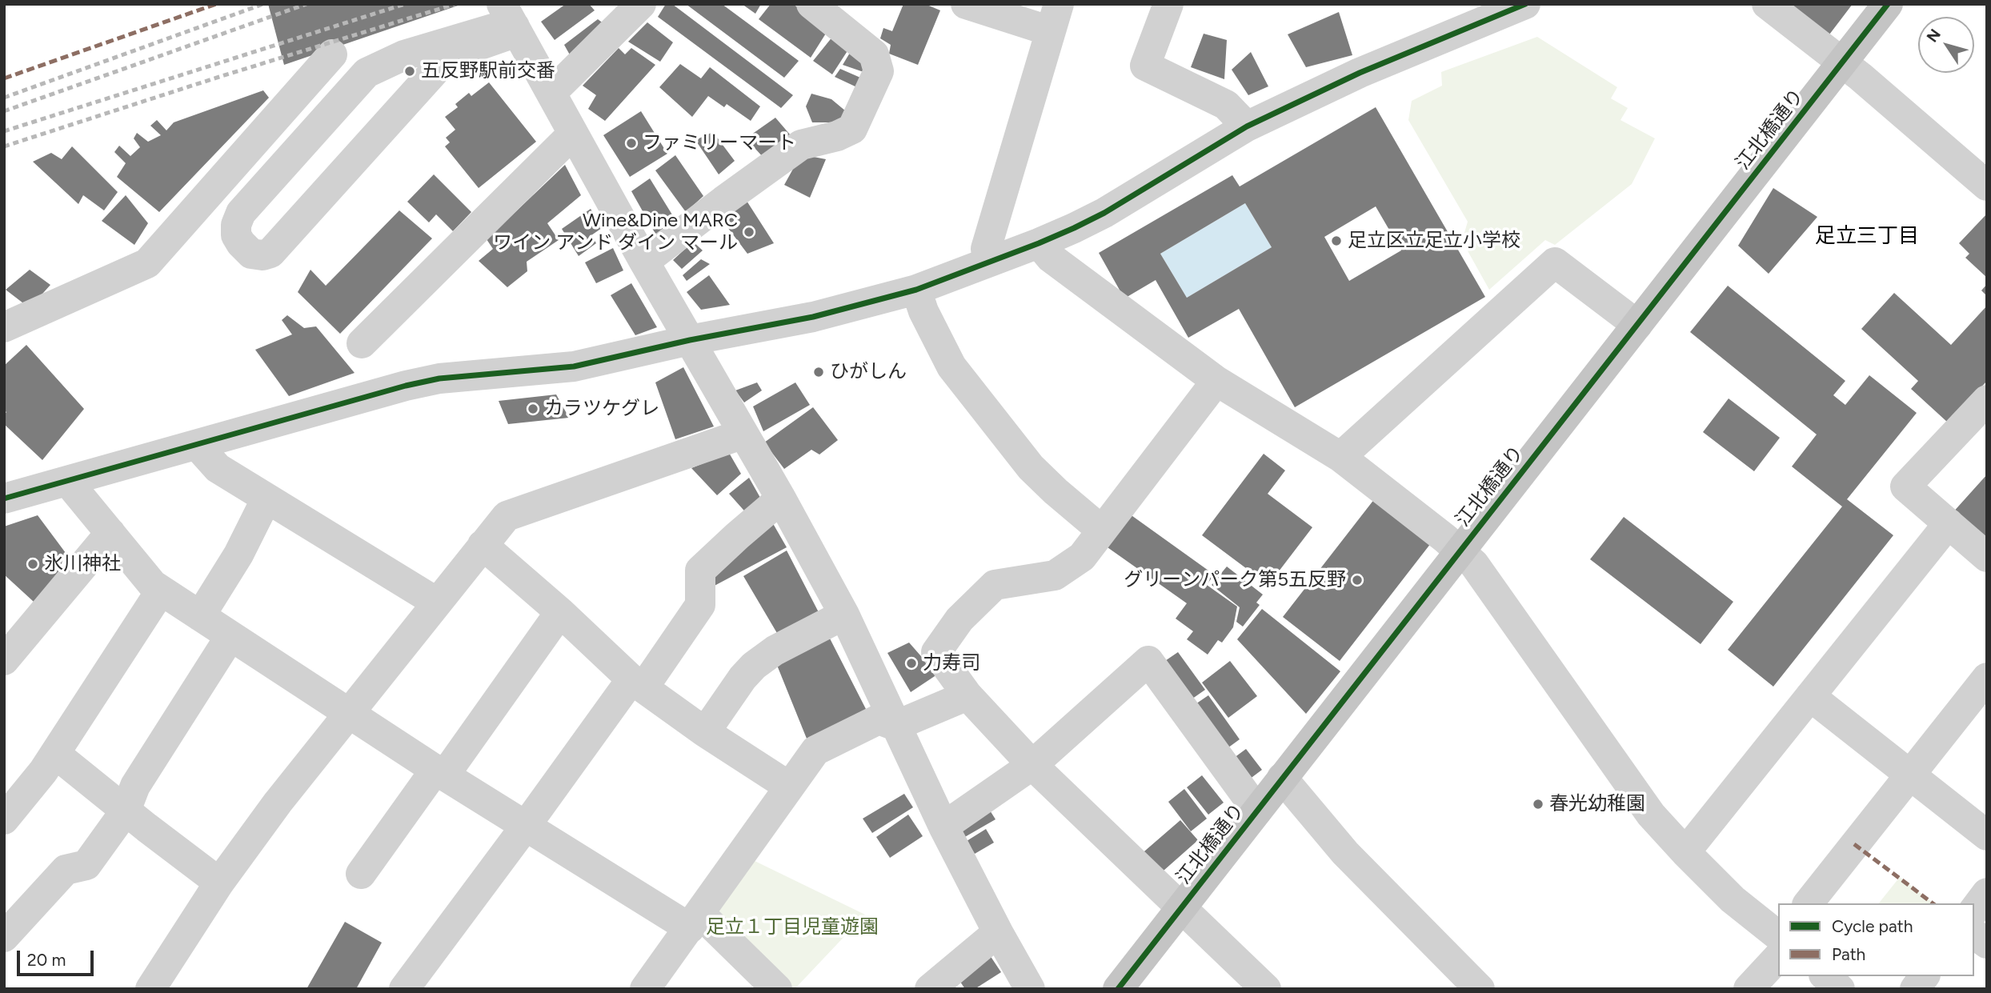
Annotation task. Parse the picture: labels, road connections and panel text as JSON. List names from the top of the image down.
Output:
{
  "streets": {
    "main road": ["江北橋通り"]
  },
  "districts": ["足立三丁目"],
  "parks": ["足立１丁目児童遊園"],
  "places": [
    "五反野駅前交番",
    "ファミリーマート",
    "Wine&Dine MARC ワイン アンド ダイン マール",
    "足立区立足立小学校",
    "ひがしん",
    "カラツケグレ",
    "氷川神社",
    "グリーンパーク第5五反野",
    "力寿司",
    "春光幼稚園"
  ],
  "legend": ["Cycle path", "Path"],
  "scale_bar": "20 m",
  "north": "top left"
}
